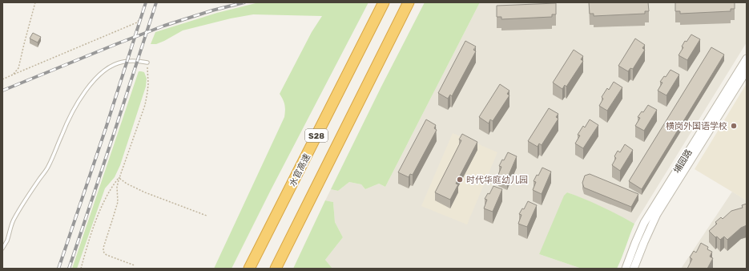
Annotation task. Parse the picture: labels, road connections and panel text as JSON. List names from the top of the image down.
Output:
{
  "streets": {
    "highway": ["S28", "水官高速"],
    "street": ["埔园路"]
  },
  "places": ["横岗外国语学校", "时代华庭幼儿园"]
}
